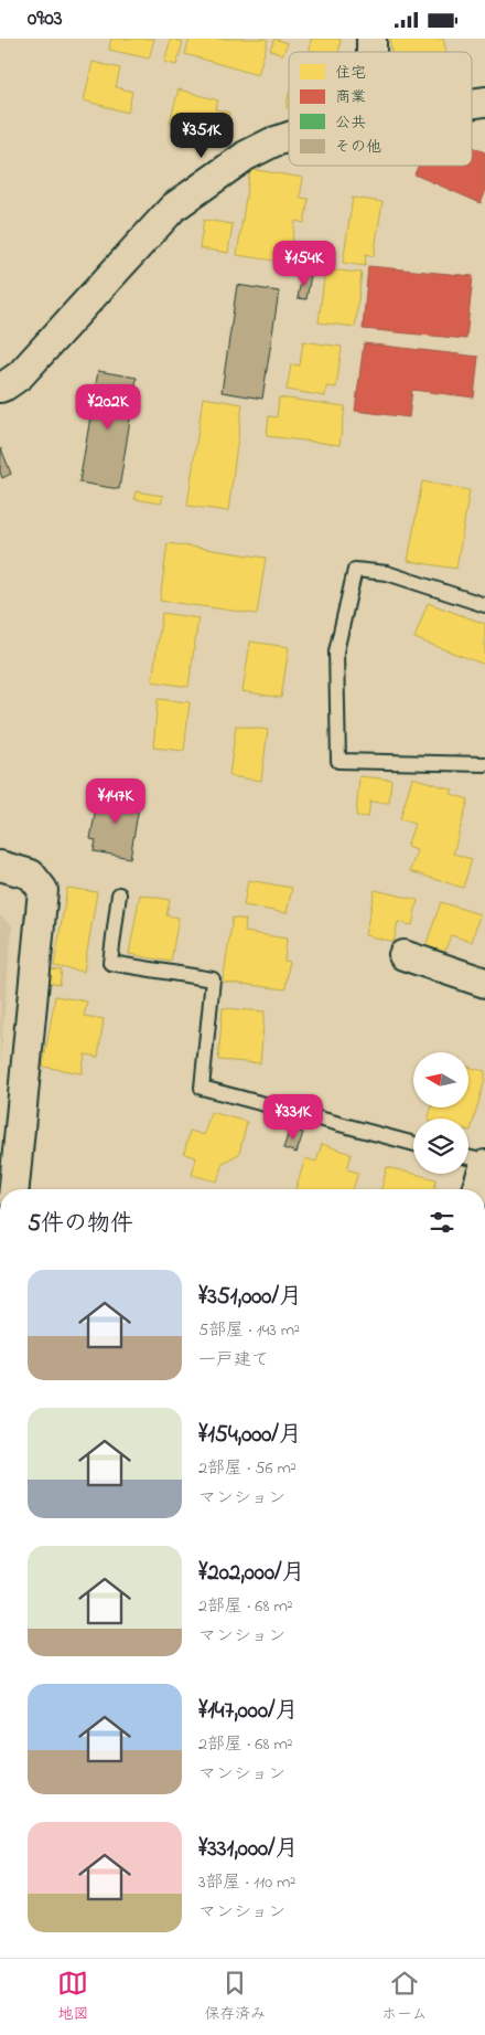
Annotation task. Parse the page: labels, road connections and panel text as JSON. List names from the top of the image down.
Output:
{
  "legend": [
    "住宅",
    "商業",
    "公共",
    "その他"
  ],
  "north": "left",
  "page": {
    "status": "09:03",
    "price": [
      "¥351K",
      "¥154K",
      "¥202K",
      "¥147K",
      "¥331K"
    ],
    "heading": "5件の物件",
    "list": [
      {
        "name": "¥351,000/月",
        "note": "5部屋 · 143 m² · 一戸建て"
      },
      {
        "name": "¥154,000/月",
        "note": "2部屋 · 56 m² · マンション"
      },
      {
        "name": "¥202,000/月",
        "note": "2部屋 · 68 m² · マンション"
      },
      {
        "name": "¥147,000/月",
        "note": "2部屋 · 68 m² · マンション"
      },
      {
        "name": "¥331,000/月",
        "note": "3部屋 · 110 m² · マンション"
      }
    ],
    "tabs": ["地図", "保存済み", "ホーム"]
  }
}
